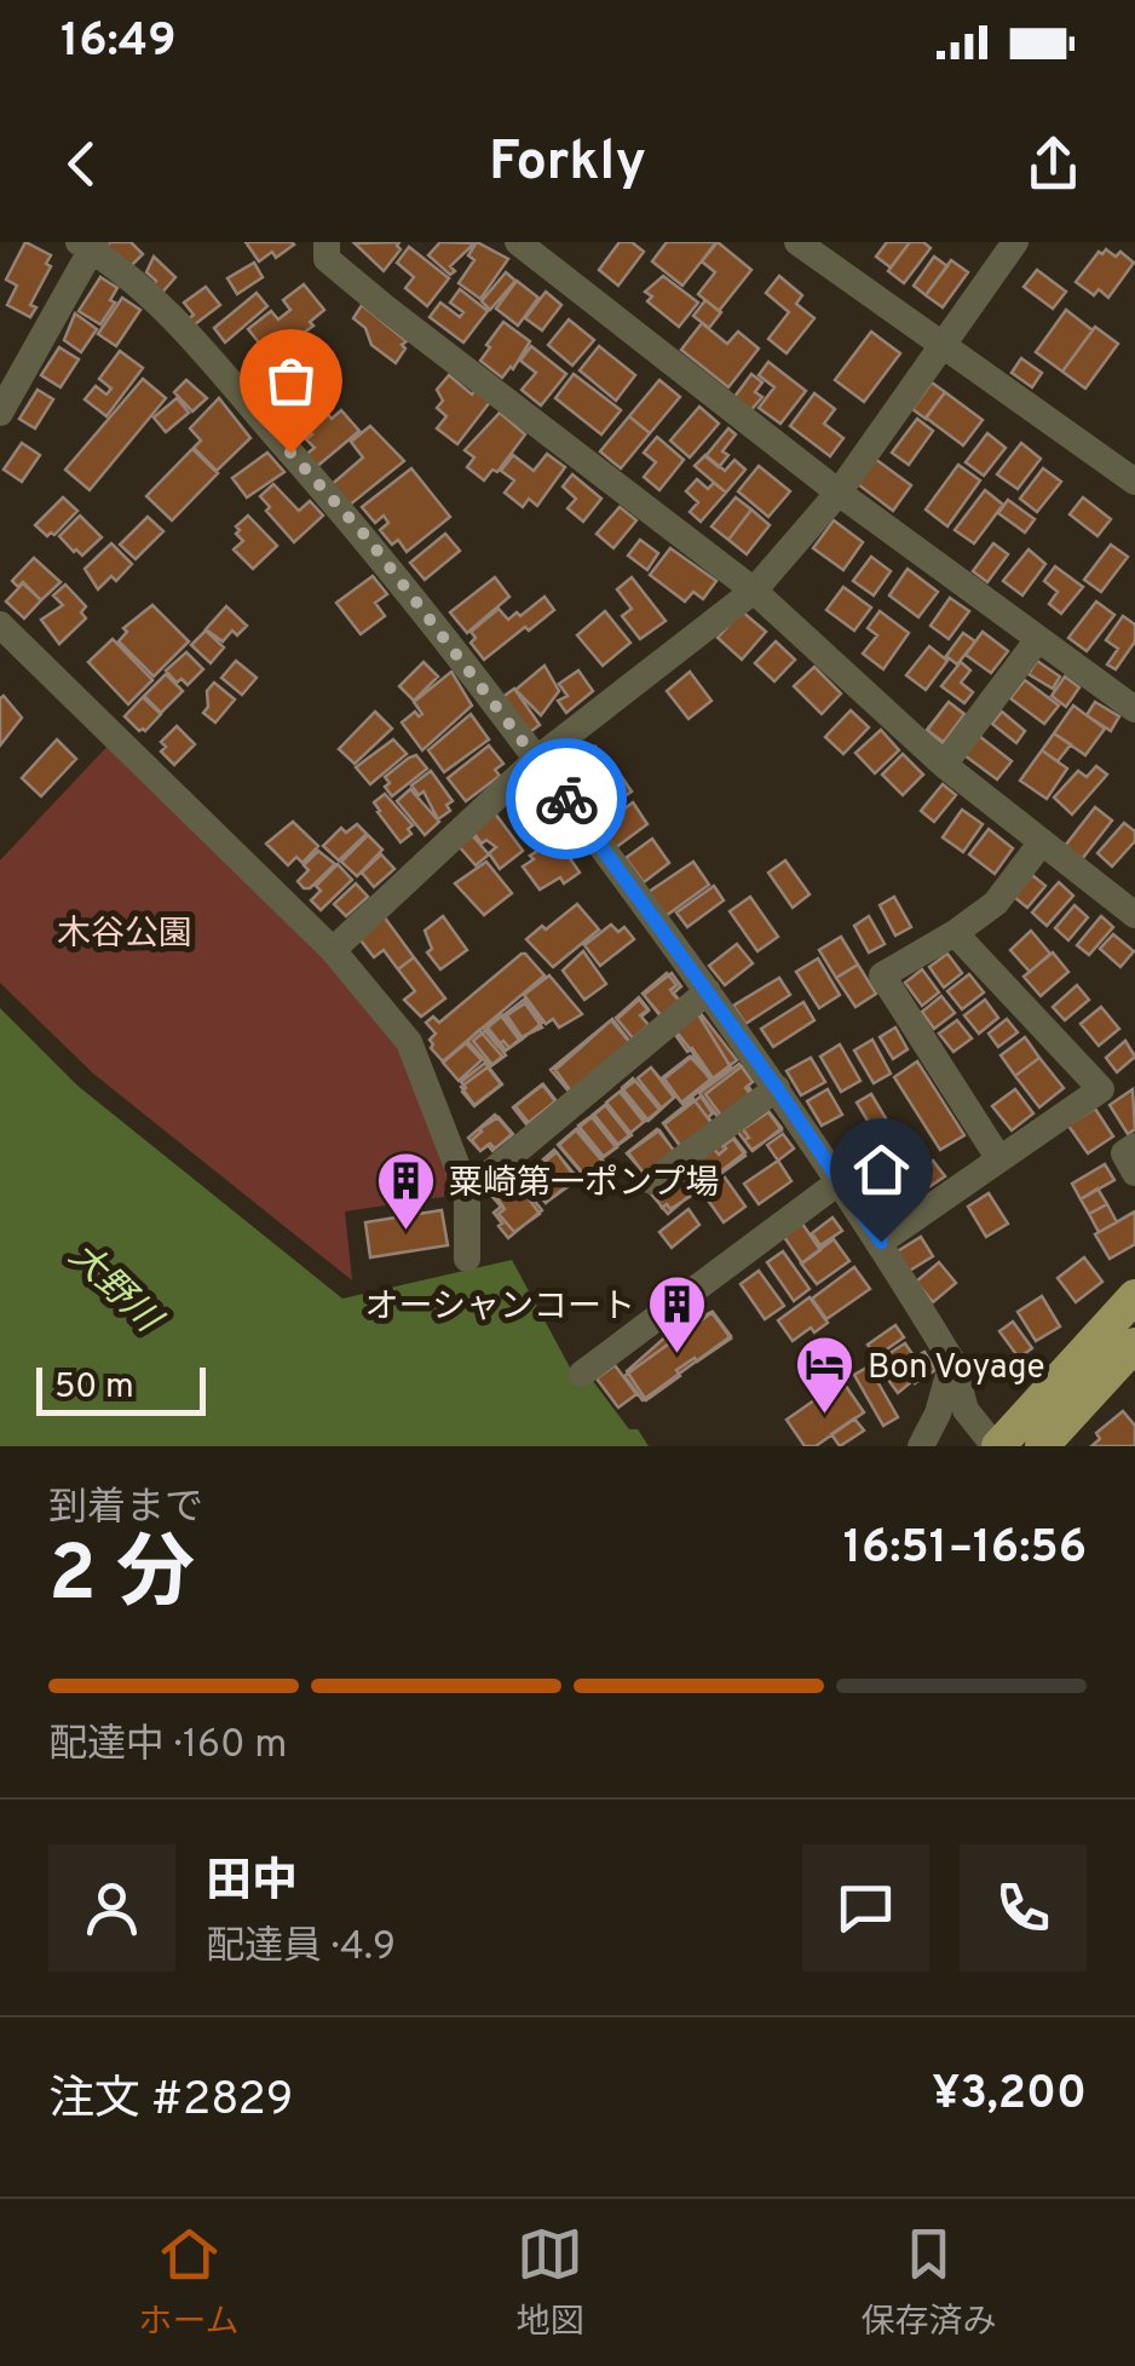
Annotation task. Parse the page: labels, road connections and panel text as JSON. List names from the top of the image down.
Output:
{
  "water": ["大野川"],
  "parks": ["木谷公園"],
  "places": {
    "building": ["粟崎第一ポンプ場", "オーシャンコート"],
    "hotel": ["Bon Voyage"]
  },
  "scale_bar": "50 m",
  "page": {
    "status": "16:49",
    "header": "Forkly",
    "scale": "50 m",
    "heading": ["2 分", "到着まで", "16:51–16:56"],
    "panel": [
      "田中",
      "配達員 · 4.9",
      "注文 #2829",
      "¥3,200"
    ],
    "bar": "配達中 · 160 m",
    "tabs": ["ホーム", "地図", "保存済み"]
  }
}
